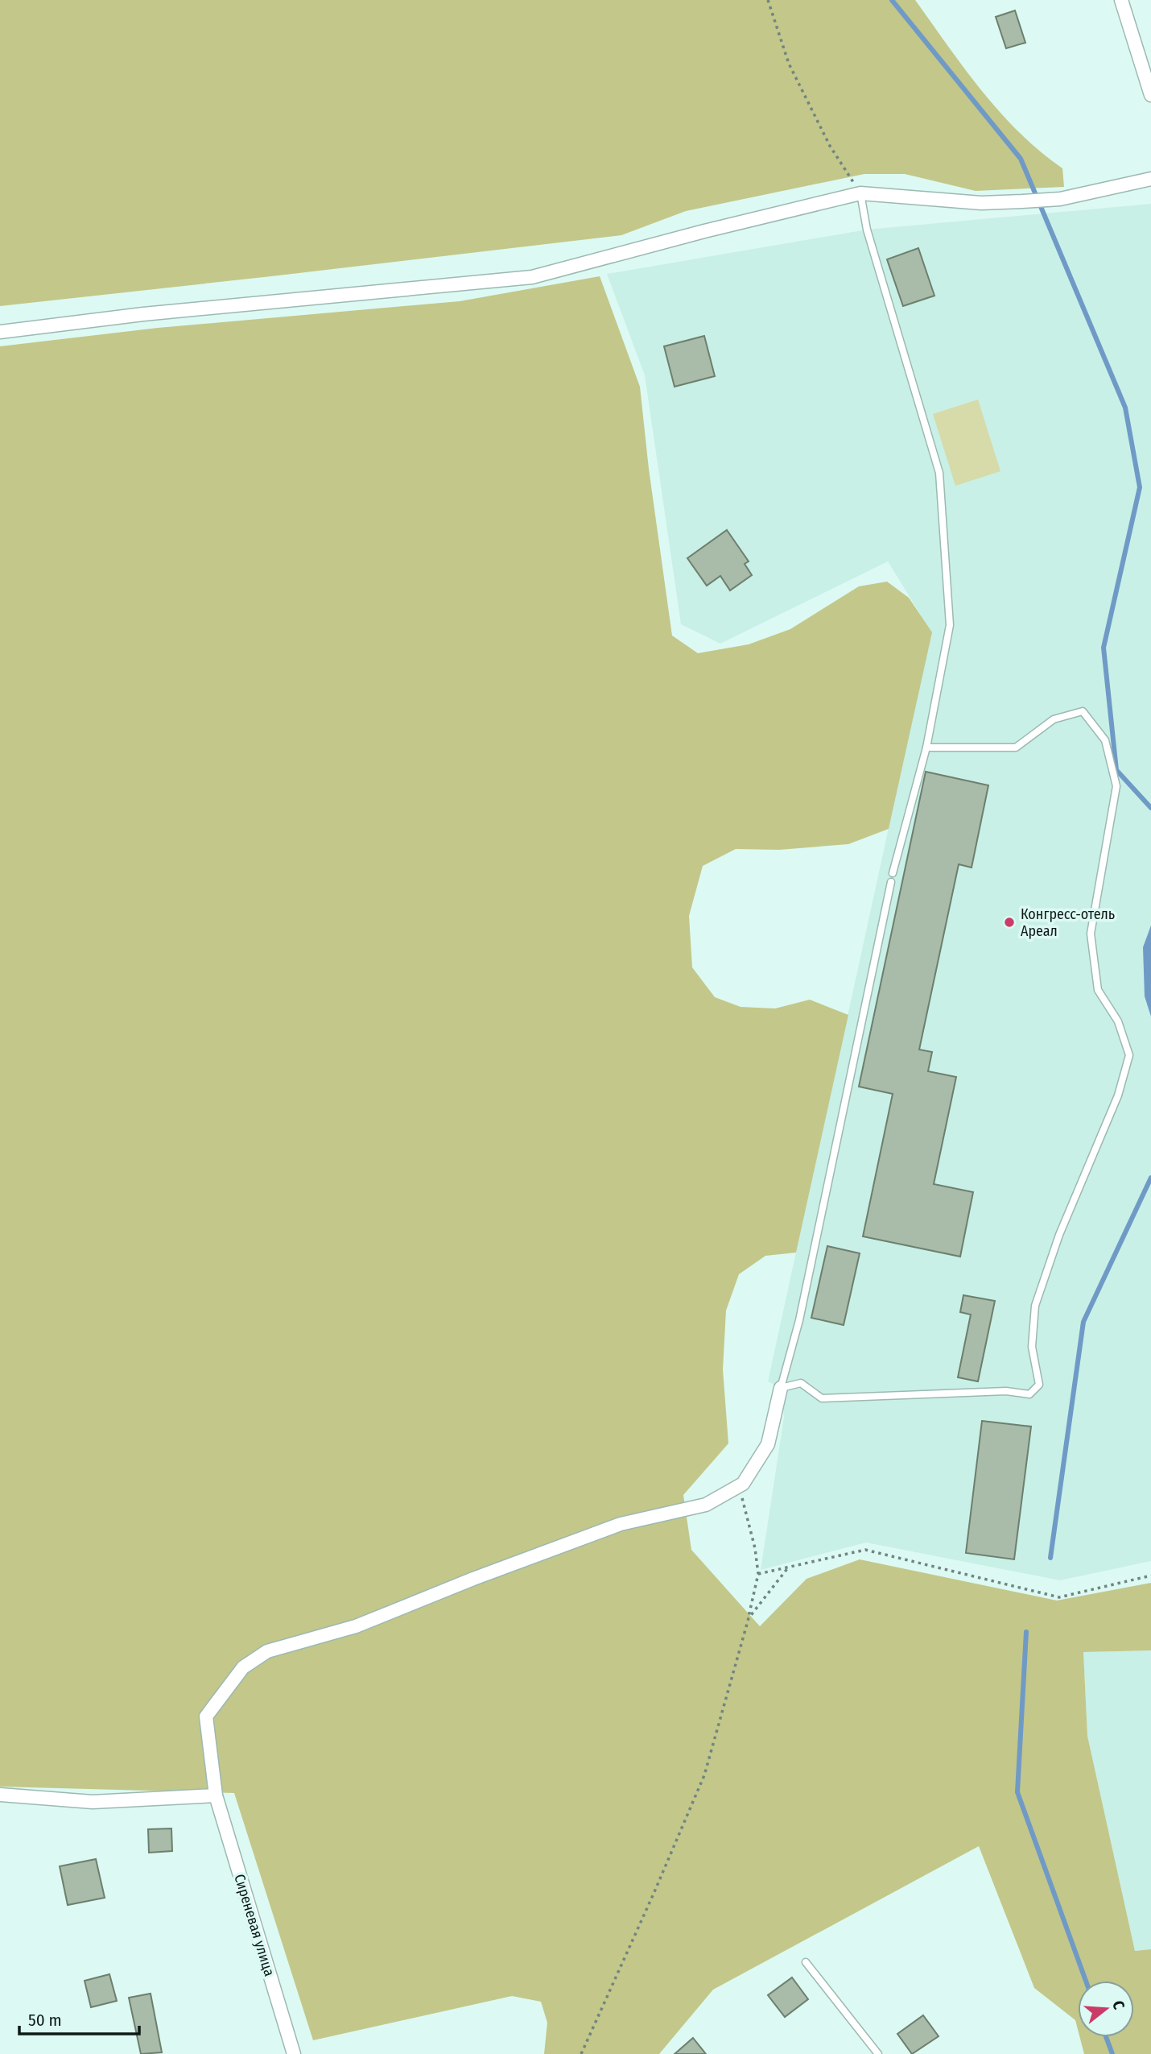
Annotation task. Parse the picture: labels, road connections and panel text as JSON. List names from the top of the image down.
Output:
{
  "streets": {
    "street": ["Сиреневая улица"]
  },
  "places": ["Конгресс-отель Ареал"],
  "scale_bar": "50 m",
  "north": "right"
}
